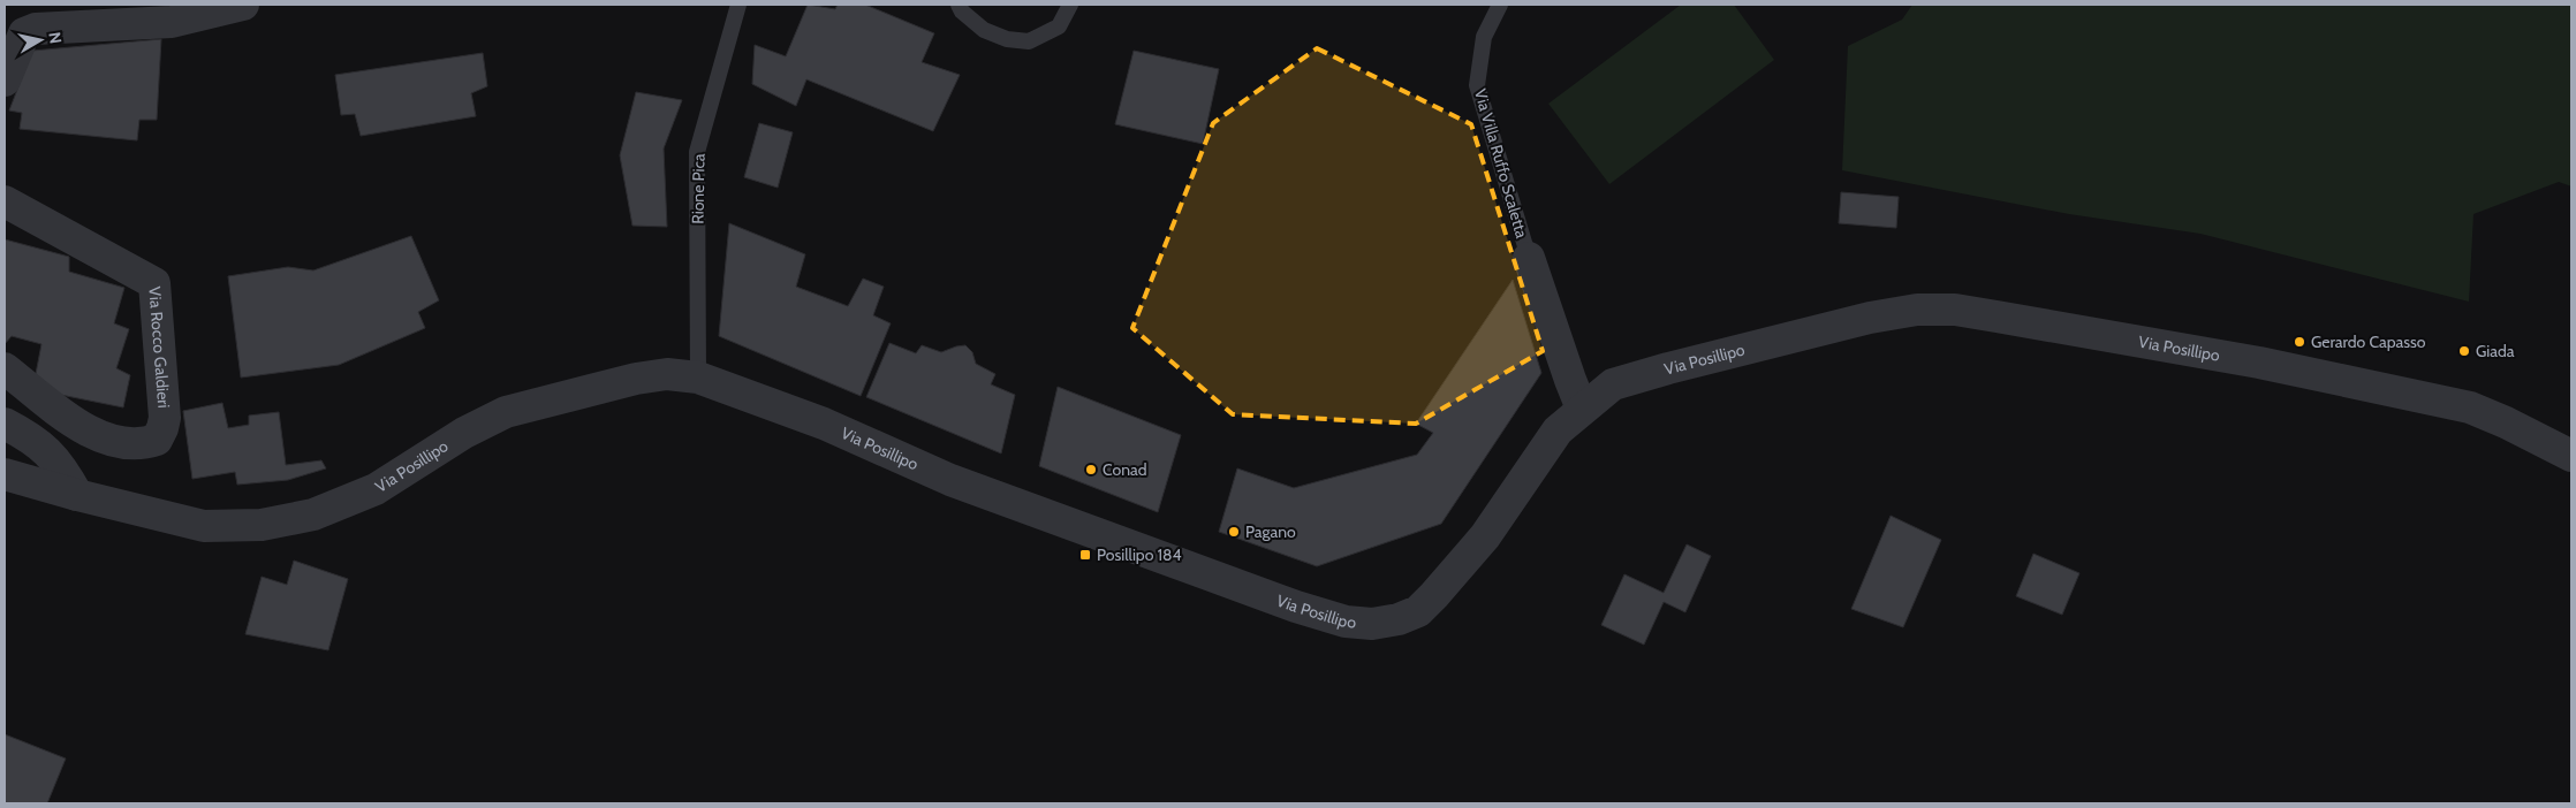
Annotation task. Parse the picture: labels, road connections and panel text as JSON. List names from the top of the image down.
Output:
{
  "streets": {
    "street": ["Via Rocco Galdieri", "Via Posillipo"],
    "lane": ["Via Villa Ruffo Scaletta", "Rione Pica"]
  },
  "crossings": [
    ["Rione Pica", "Via Posillipo"]
  ],
  "places": {
    "other": [
      "Gerardo Capasso",
      "Giada",
      "Conad",
      "Pagano"
    ],
    "transit": ["Posillipo 184"]
  },
  "north": "right"
}
